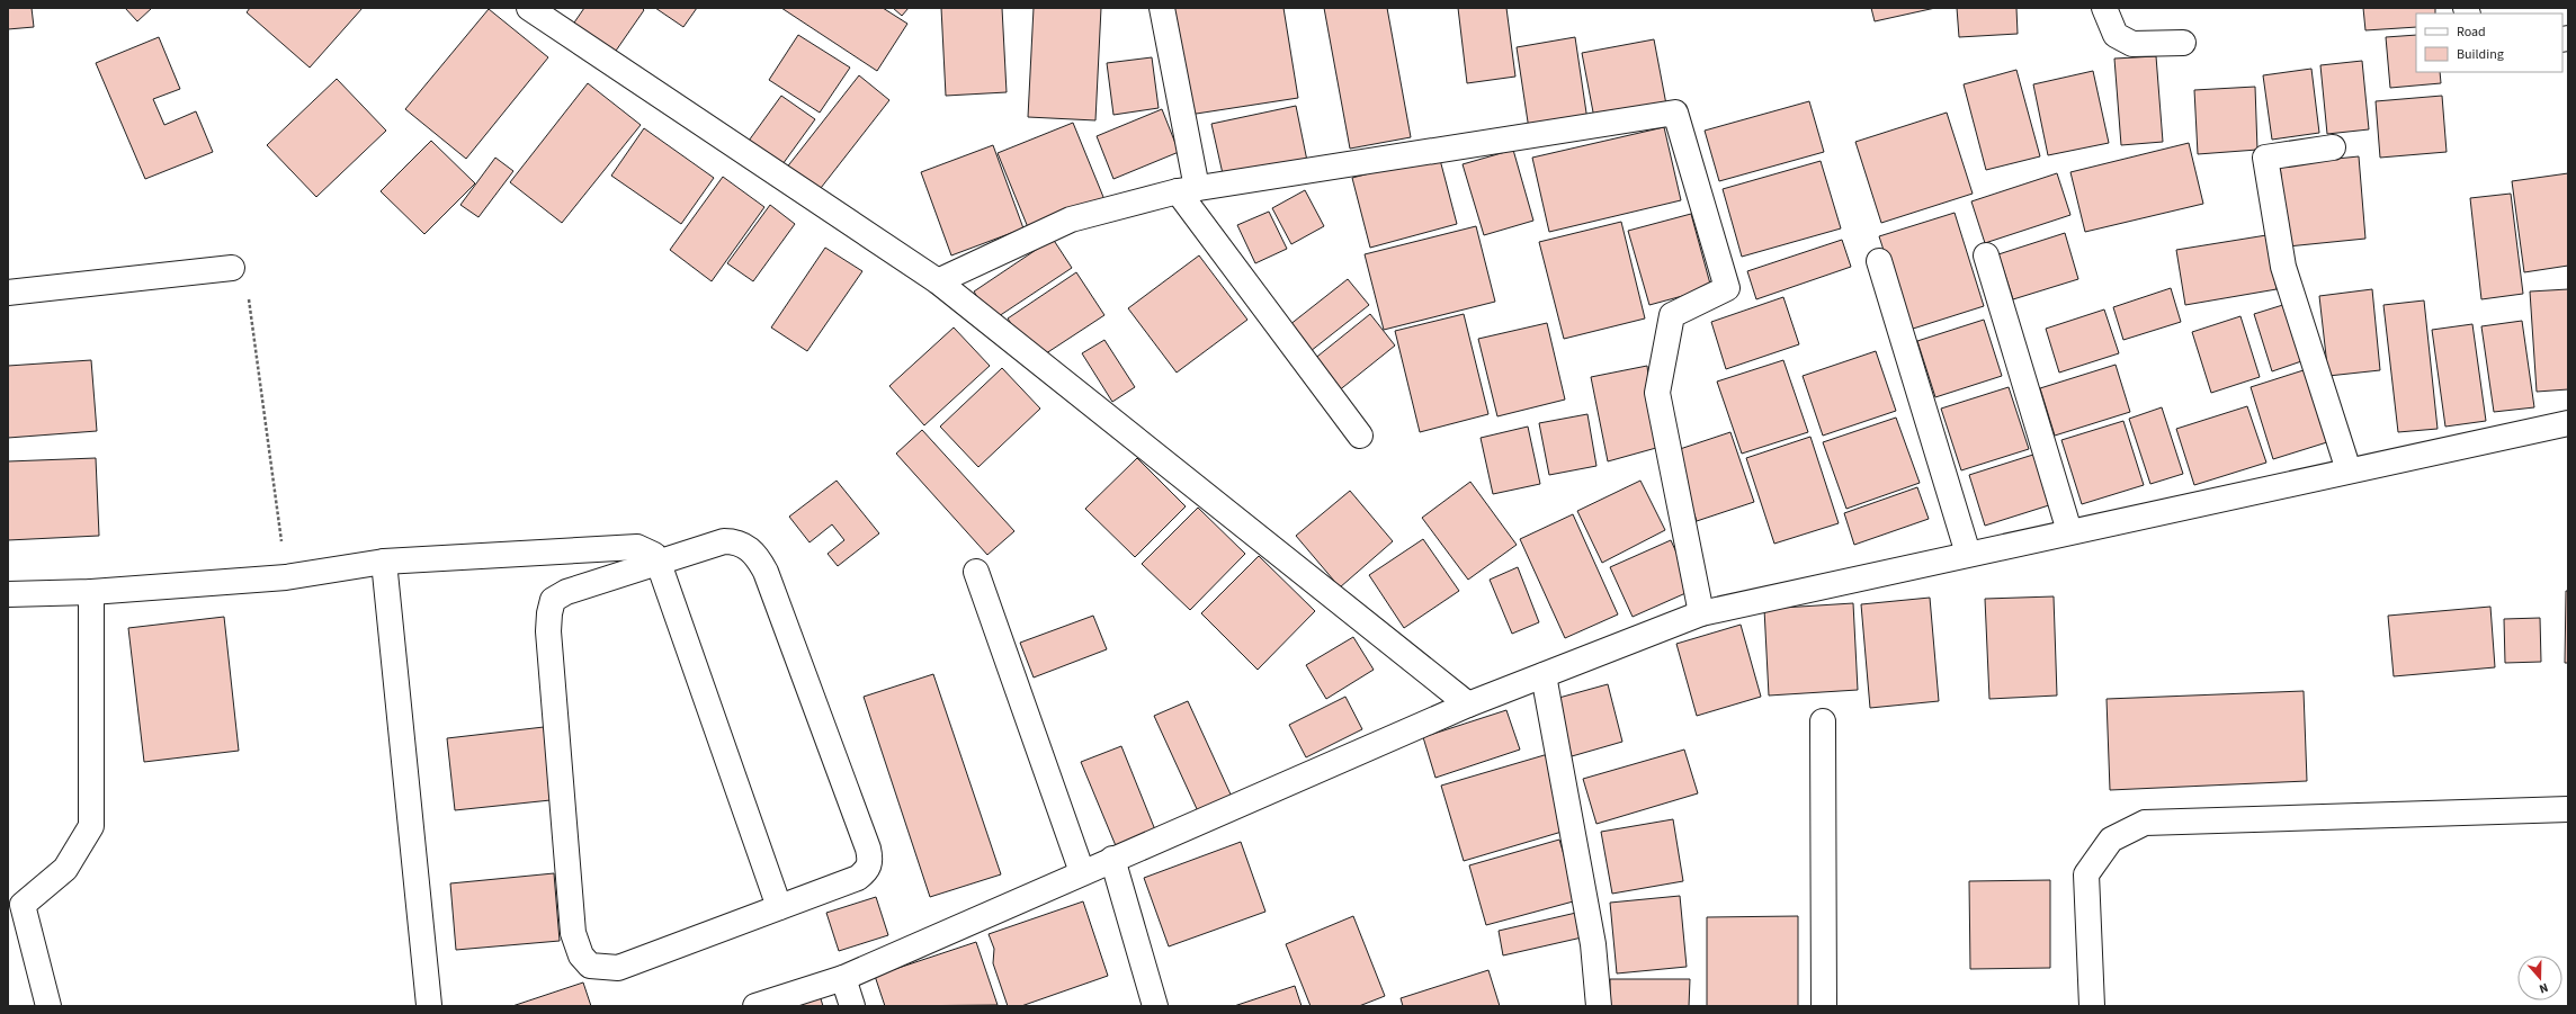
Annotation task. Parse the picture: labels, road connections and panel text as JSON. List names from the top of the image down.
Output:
{
  "legend": ["Road", "Building"],
  "north": "bottom"
}
